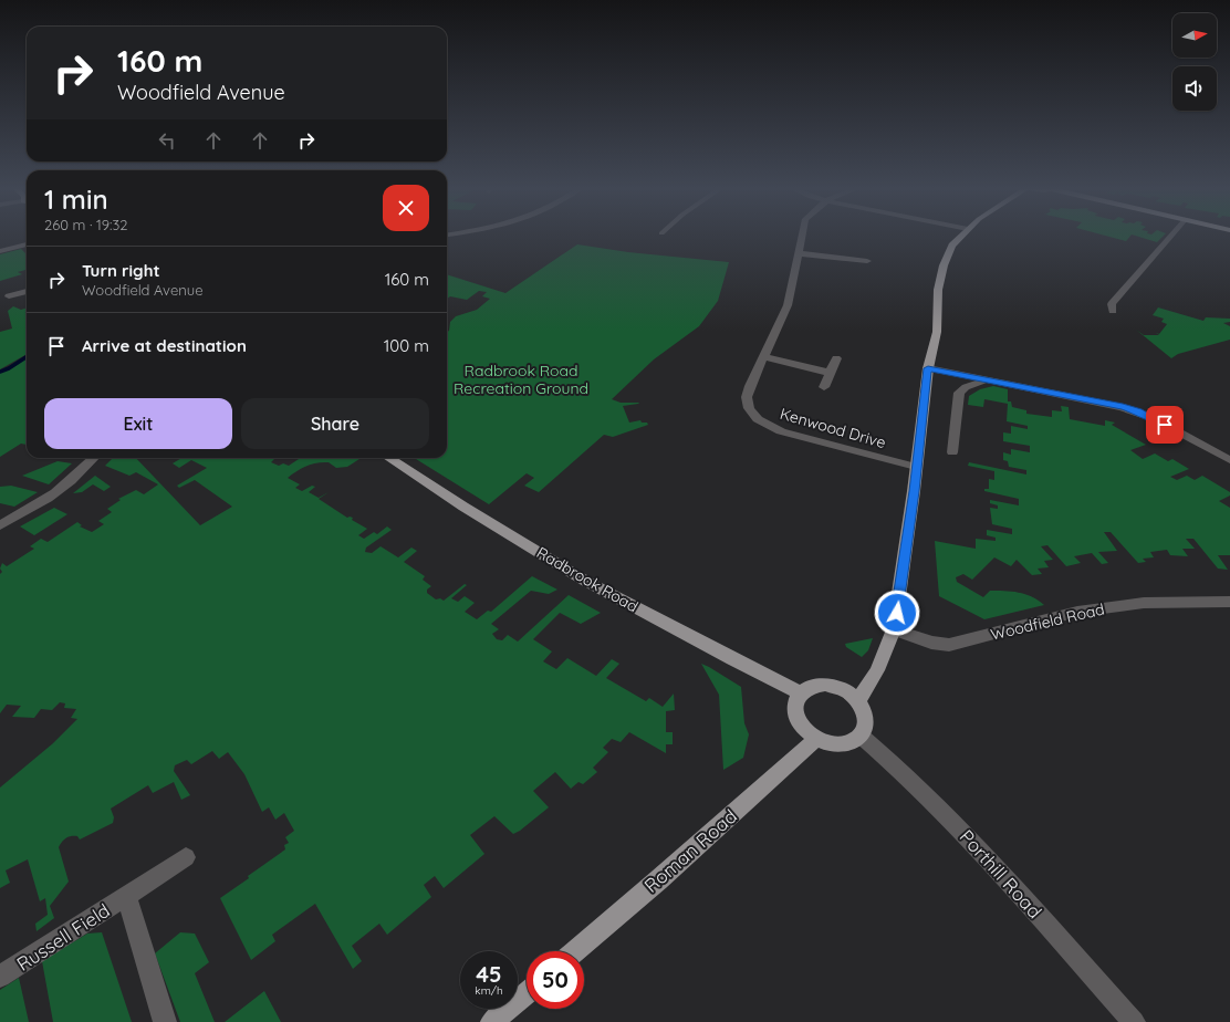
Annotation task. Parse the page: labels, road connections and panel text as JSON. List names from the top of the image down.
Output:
{
  "streets": {
    "main road": ["Radbrook Road", "Roman Road"],
    "street": [
      "Kenwood Drive",
      "Woodfield Road",
      "Porthill Road",
      "Russell Field"
    ]
  },
  "crossings": [
    ["Radbrook Road", "Roman Road"],
    ["Radbrook Road", "Porthill Road"],
    ["Roman Road", "Porthill Road"]
  ],
  "parks": ["Radbrook Road Recreation Ground"],
  "north": "right",
  "page": {
    "turn": ["160 m", "Woodfield Avenue"],
    "heading": ["1 min", "260 m · 19:32"],
    "list": [
      {
        "name": "Turn right",
        "note": "Woodfield Avenue",
        "value": "160 m"
      },
      {
        "name": "Arrive at destination",
        "value": "100 m"
      }
    ],
    "buttons": ["Exit", "Share"],
    "speed": "45 km/h",
    "limit": "50"
  }
}
